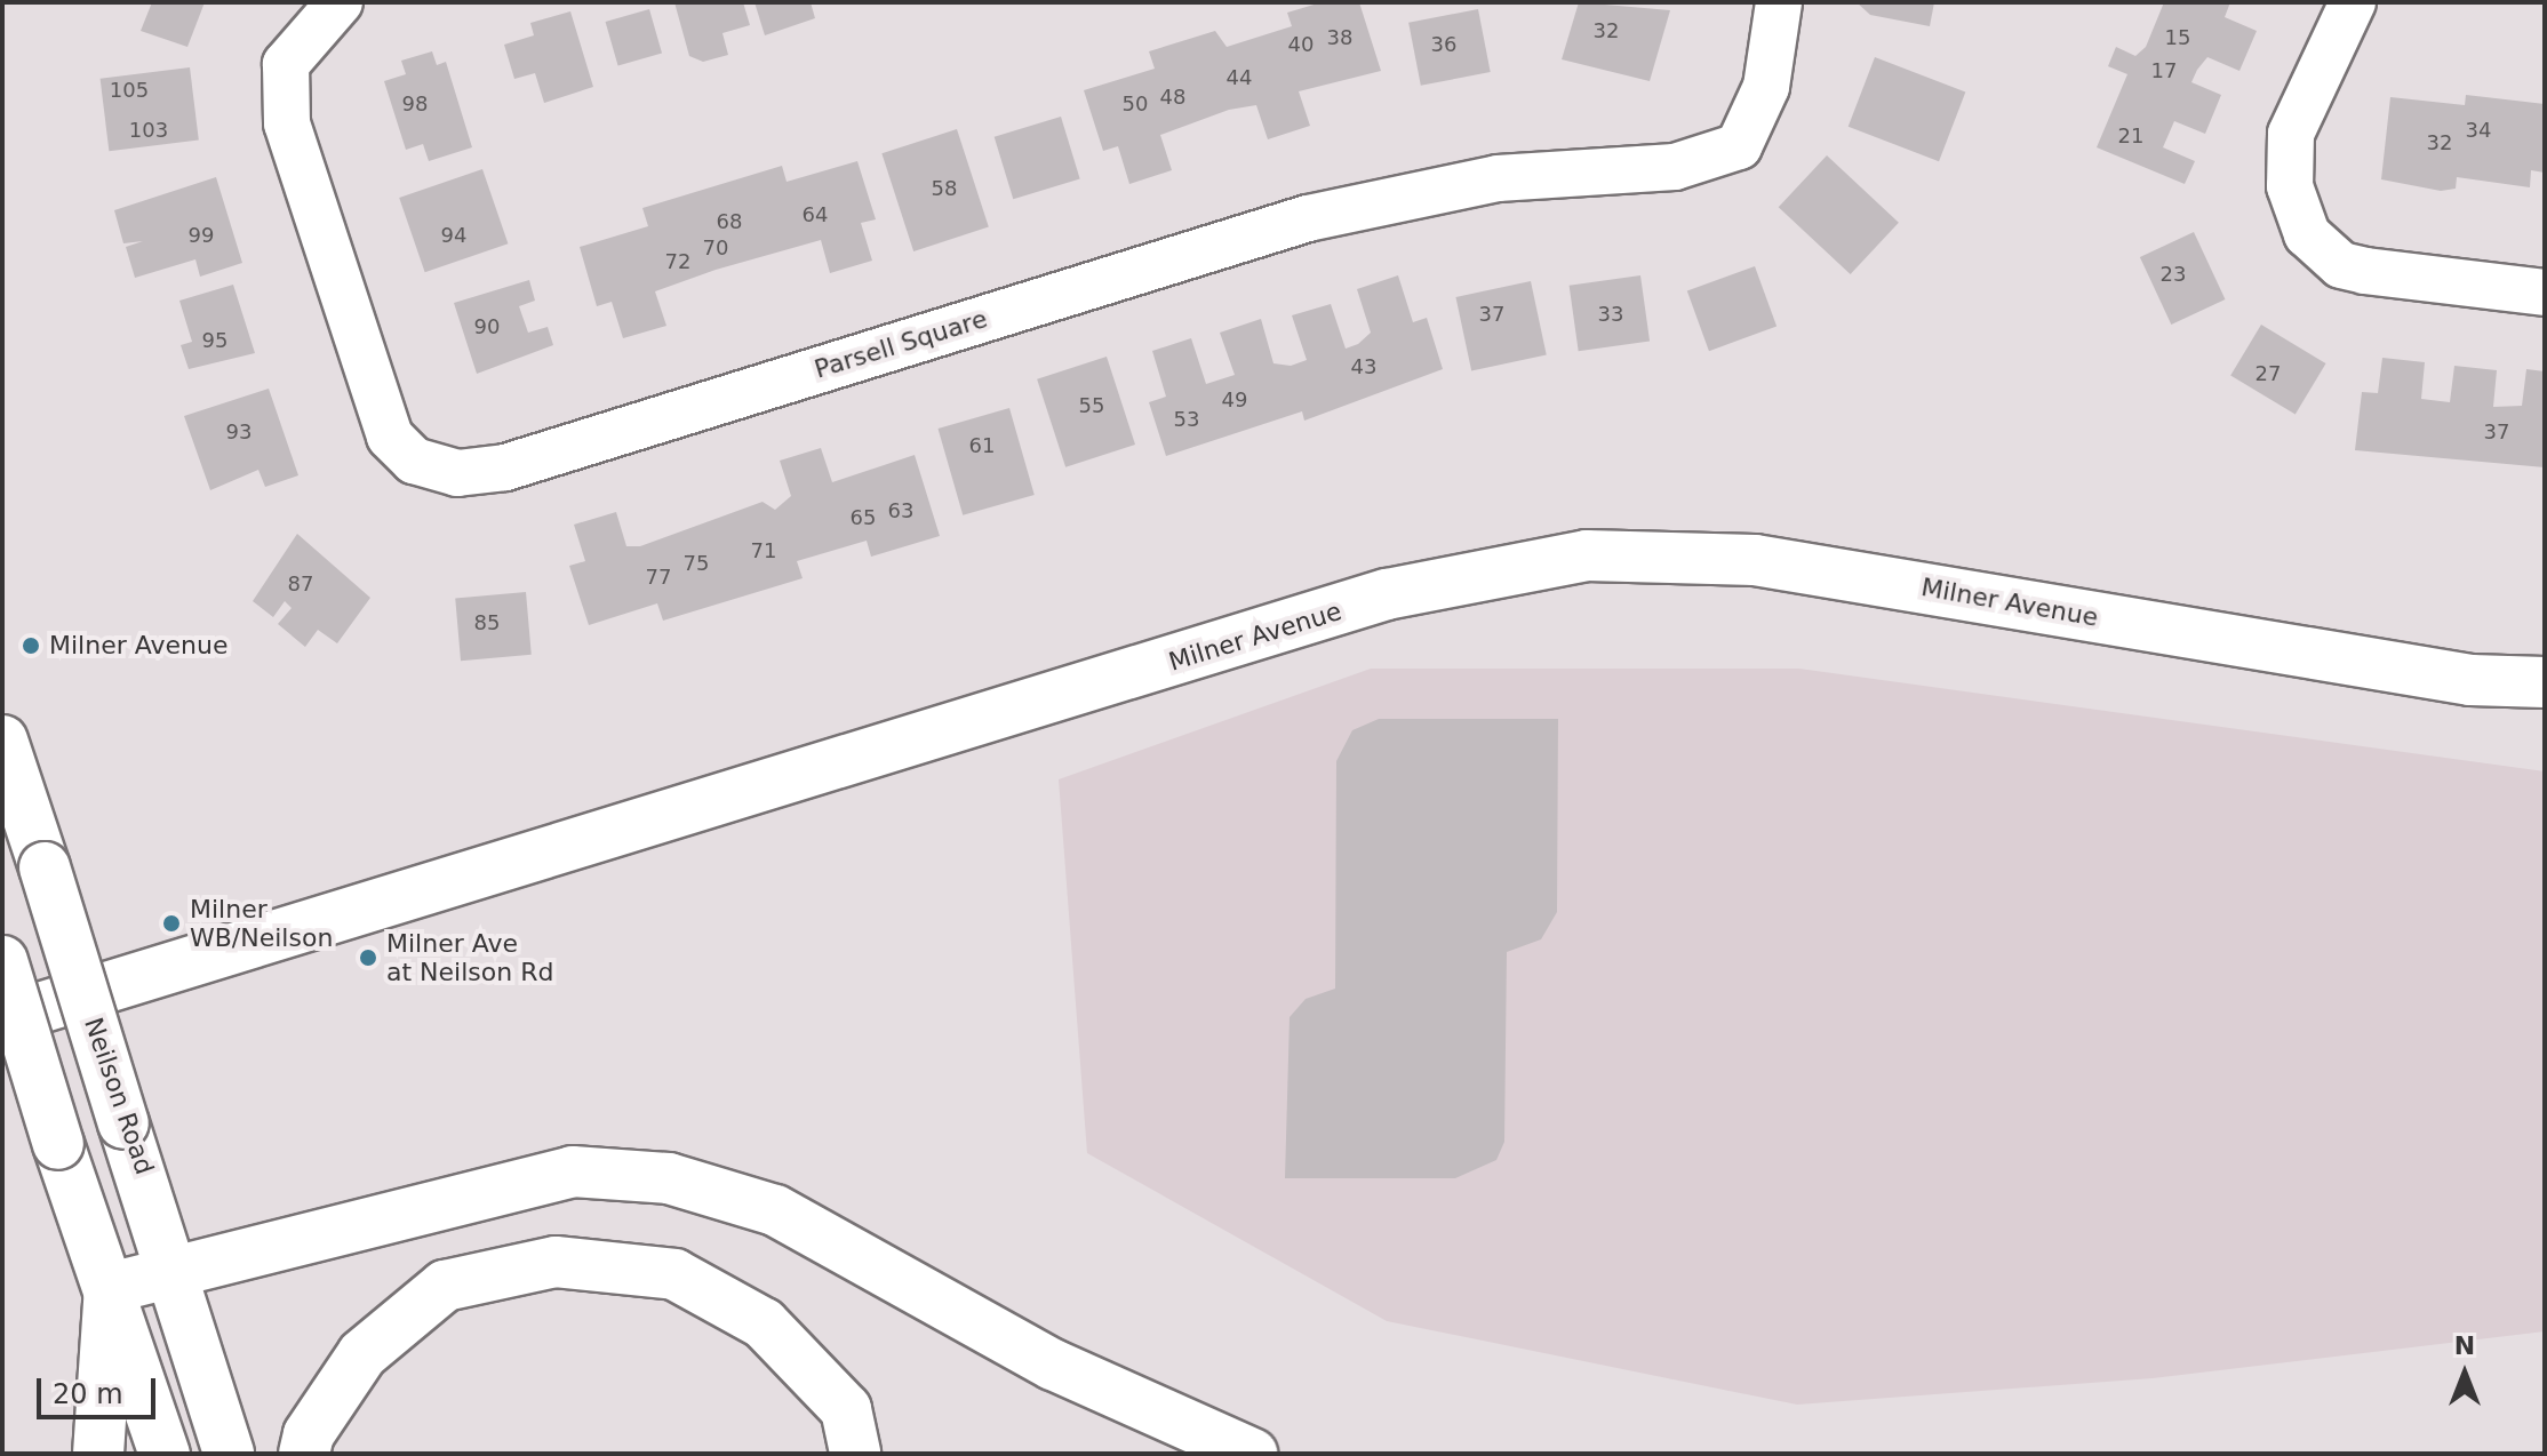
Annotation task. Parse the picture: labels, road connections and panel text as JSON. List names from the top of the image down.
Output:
{
  "streets": {
    "main road": ["Milner Avenue", "Neilson Road"],
    "street": ["Parsell Square"]
  },
  "places": ["Milner Avenue", "Milner WB/Neilson", "Milner Ave at Neilson Rd"],
  "house_numbers": [
    "32",
    "38",
    "15",
    "40",
    "36",
    "17",
    "44",
    "105",
    "48",
    "98",
    "50",
    "103",
    "34",
    "21",
    "32",
    "58",
    "64",
    "68",
    "99",
    "94",
    "70",
    "72",
    "23",
    "37",
    "33",
    "90",
    "95",
    "43",
    "27",
    "49",
    "55",
    "53",
    "93",
    "37",
    "61",
    "63",
    "65",
    "71",
    "75",
    "77",
    "87",
    "85"
  ],
  "scale_bar": "20 m",
  "north": "top"
}
